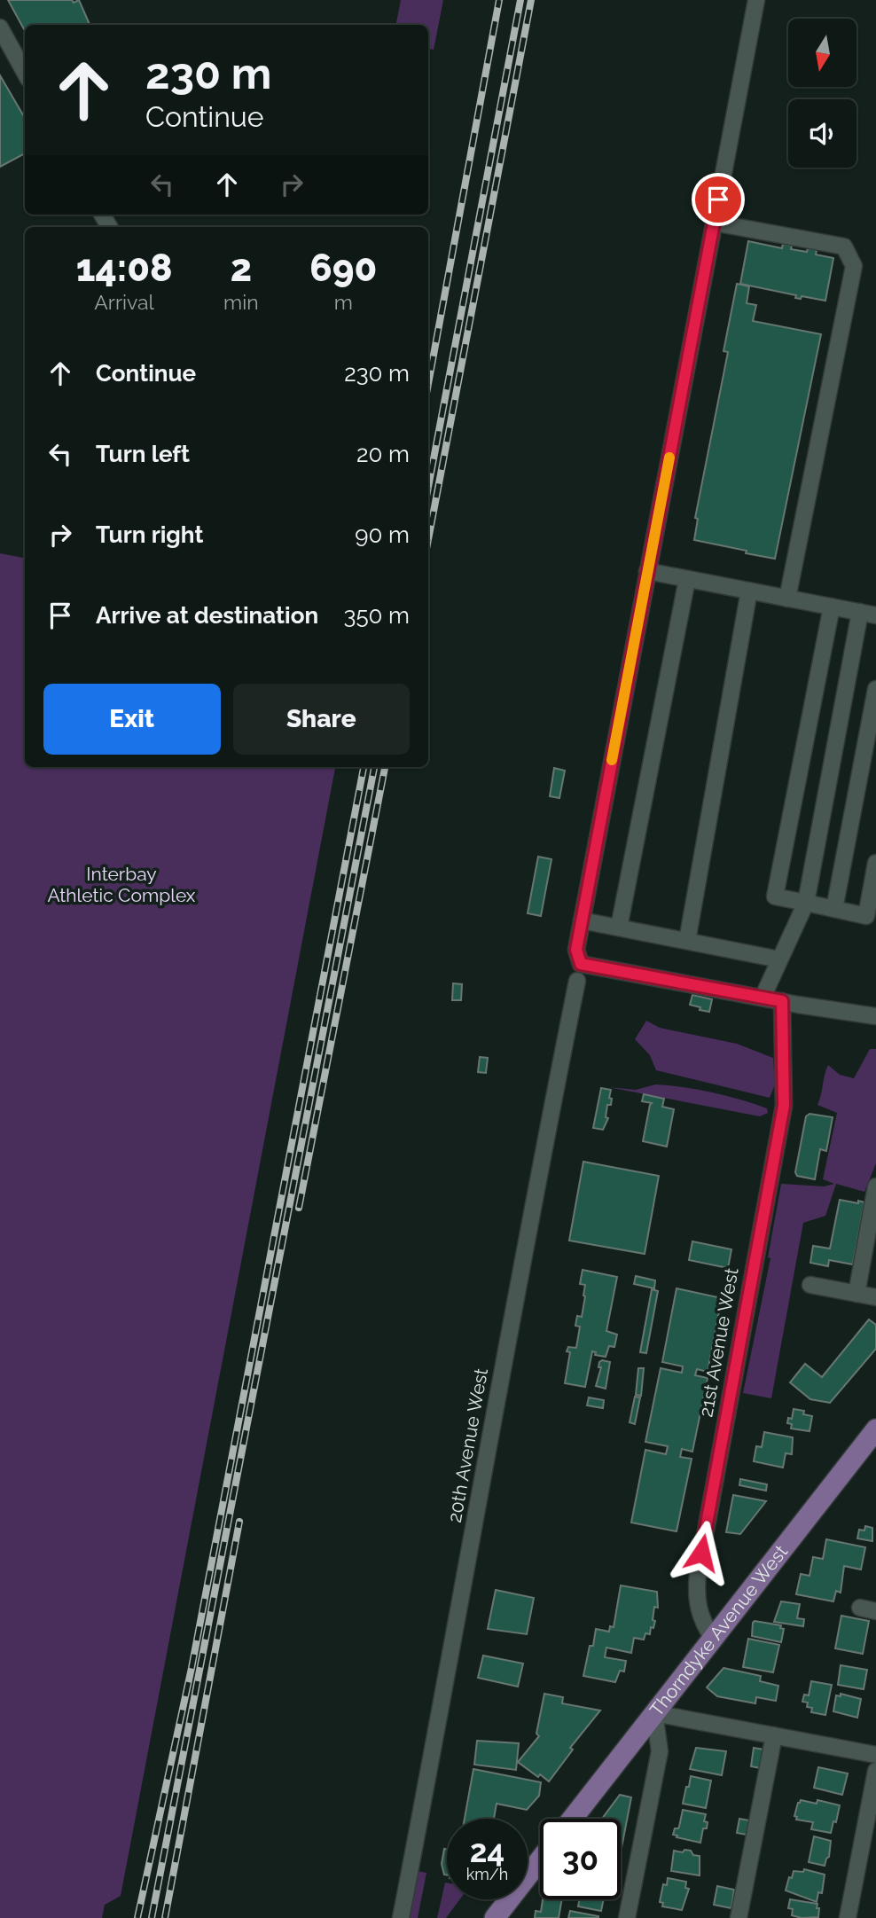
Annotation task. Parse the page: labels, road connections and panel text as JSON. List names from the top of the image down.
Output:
{
  "streets": {
    "main road": ["Thorndyke Avenue West"],
    "street": ["21st Avenue West", "20th Avenue West"]
  },
  "crossings": [
    ["21st Avenue West", "Thorndyke Avenue West"]
  ],
  "parks": ["Interbay Athletic Complex"],
  "north": "bottom",
  "page": {
    "turn": ["230 m", "Continue"],
    "eta": [
      "14:08",
      "Arrival",
      "2",
      "min",
      "690",
      "m"
    ],
    "list": [
      {
        "name": "Continue",
        "value": "230 m"
      },
      {
        "name": "Turn left",
        "value": "20 m"
      },
      {
        "name": "Turn right",
        "value": "90 m"
      },
      {
        "name": "Arrive at destination",
        "value": "350 m"
      }
    ],
    "buttons": ["Exit", "Share"],
    "speed": "24 km/h",
    "limit": "30"
  }
}
